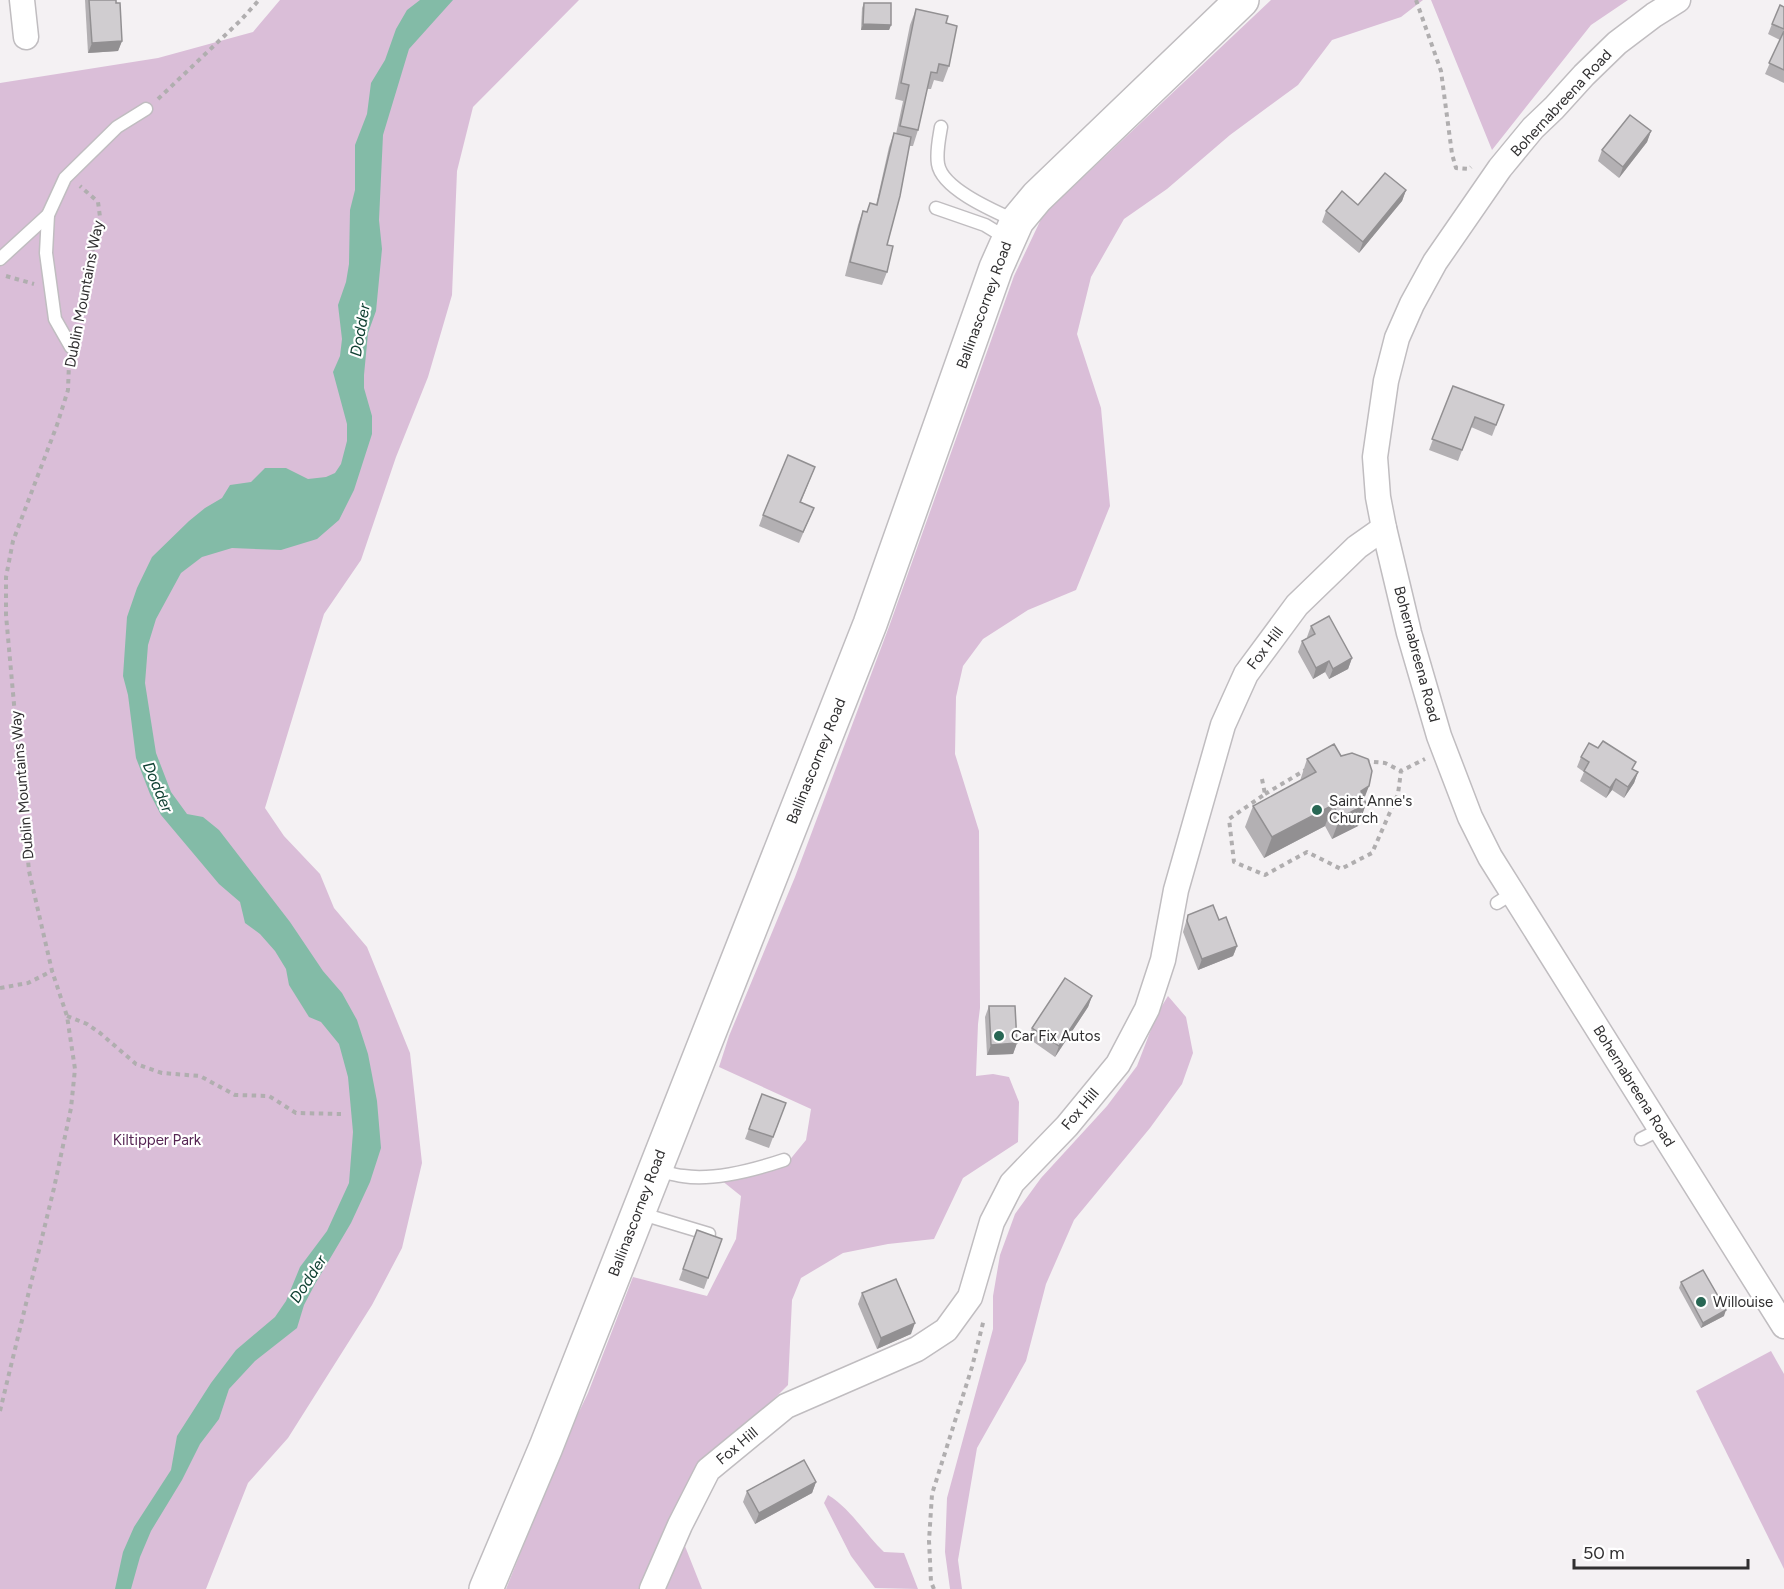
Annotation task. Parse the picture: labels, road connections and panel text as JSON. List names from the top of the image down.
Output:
{
  "streets": {
    "main road": ["Ballinascorney Road"],
    "street": ["Bohernabreena Road", "Fox Hill"],
    "path": ["Dublin Mountains Way"]
  },
  "crossings": [
    ["Bohernabreena Road", "Fox Hill"]
  ],
  "water": ["Dodder"],
  "parks": ["Kiltipper Park"],
  "places": ["Saint Anne's Church", "Car Fix Autos", "Willouise"],
  "scale_bar": "50 m"
}
